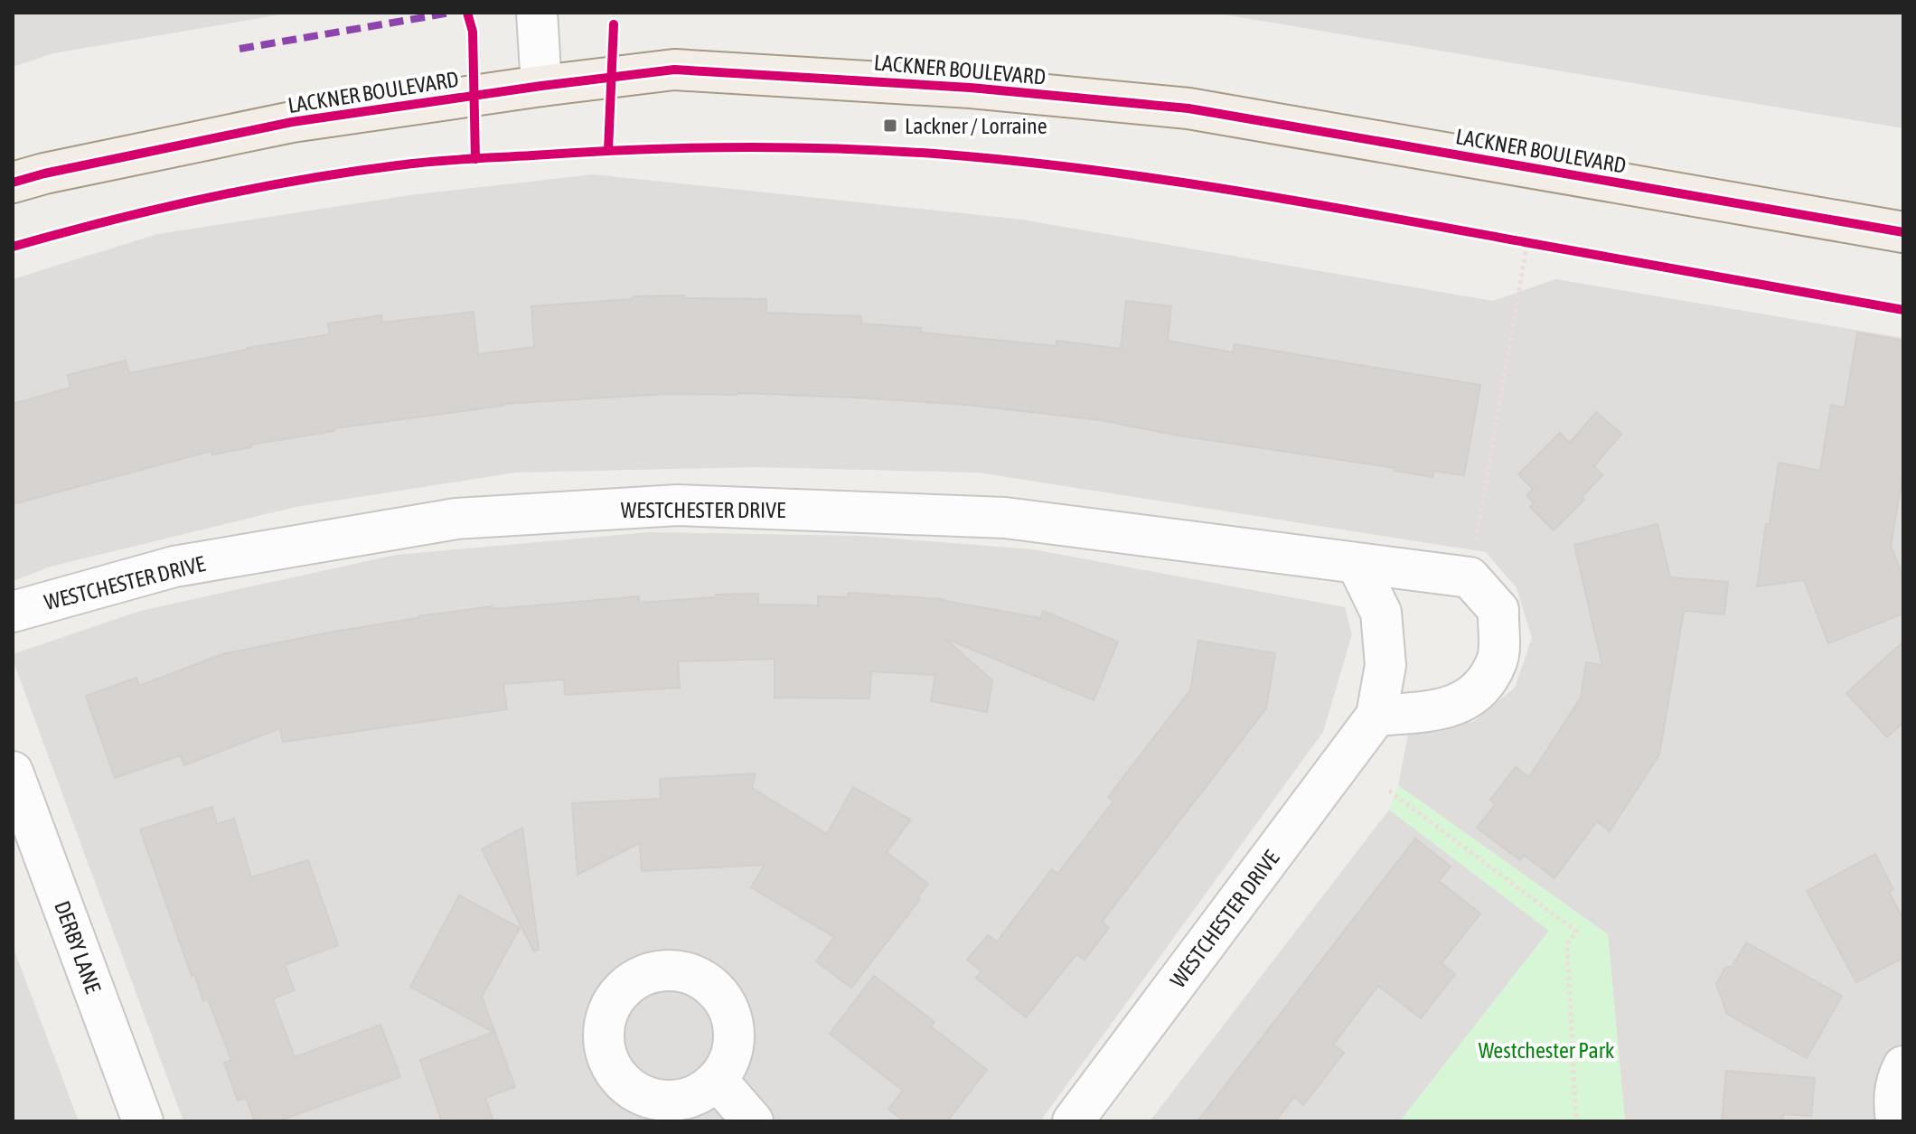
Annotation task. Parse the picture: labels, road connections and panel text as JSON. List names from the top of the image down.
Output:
{
  "streets": {
    "main road": ["LACKNER BOULEVARD"],
    "street": ["WESTCHESTER DRIVE", "DERBY LANE"]
  },
  "parks": ["Westchester Park"],
  "places": {
    "transit": ["Lackner / Lorraine"]
  }
}
